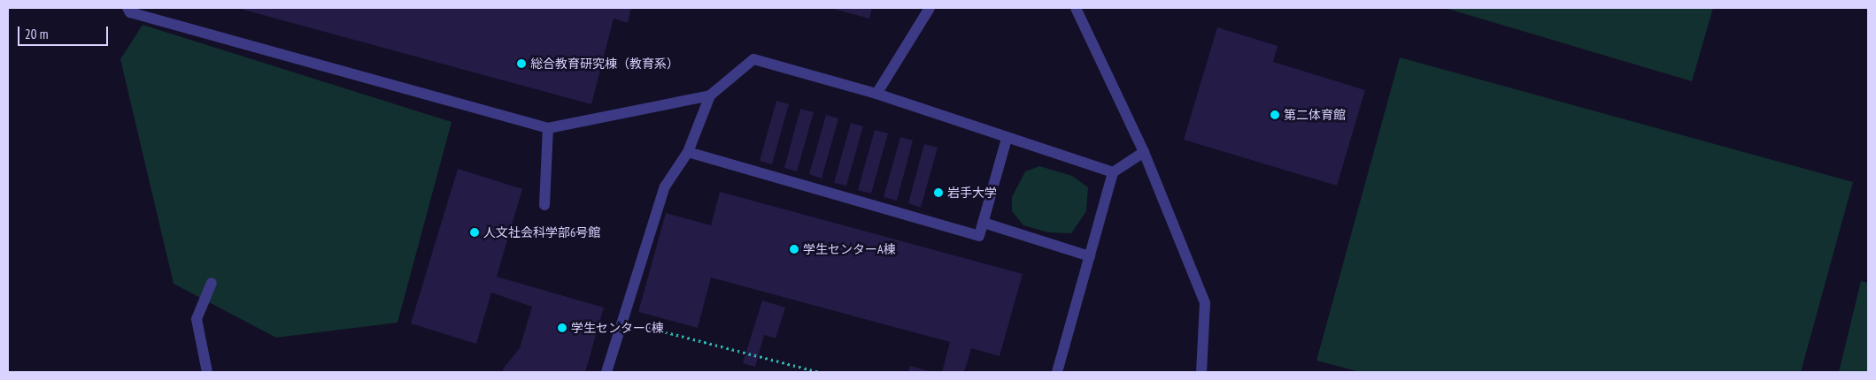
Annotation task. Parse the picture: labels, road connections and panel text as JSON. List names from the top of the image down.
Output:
{
  "places": [
    "総合教育研究棟（教育系）",
    "第二体育館",
    "岩手大学",
    "人文社会科学部6号館",
    "学生センターA棟",
    "学生センターC棟"
  ],
  "scale_bar": "20 m"
}
